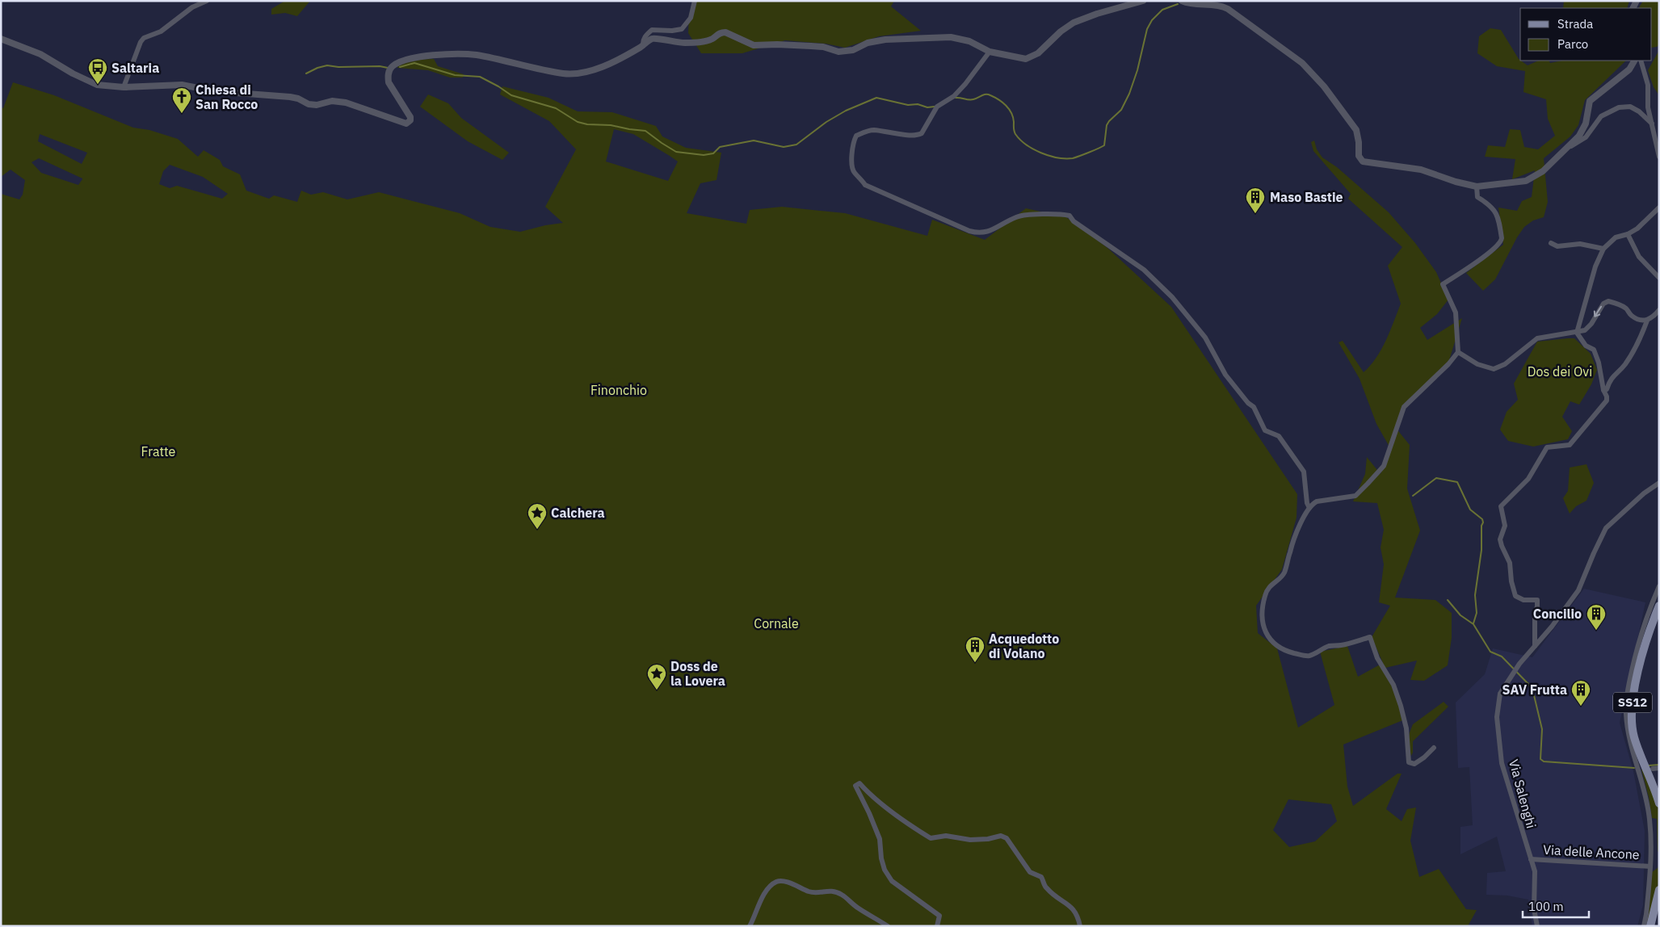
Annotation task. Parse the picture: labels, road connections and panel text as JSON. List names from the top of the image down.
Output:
{
  "streets": {
    "main road": ["SS12"],
    "street": ["Via Salenghi", "Via delle Ancone"]
  },
  "crossings": [
    ["Via Salenghi", "Via delle Ancone"]
  ],
  "parks": [
    "Dos dei Ovi",
    "Finonchio",
    "Fratte",
    "Cornale"
  ],
  "places": {
    "bus stop": ["Saltaria"],
    "church": ["Chiesa di San Rocco"],
    "building": [
      "Maso Bastie",
      "Concilio",
      "Acquedotto di Volano",
      "SAV Frutta"
    ],
    "place": ["Calchera", "Doss de la Lovera"]
  },
  "legend": ["Strada", "Parco"],
  "scale_bar": "100 m"
}
